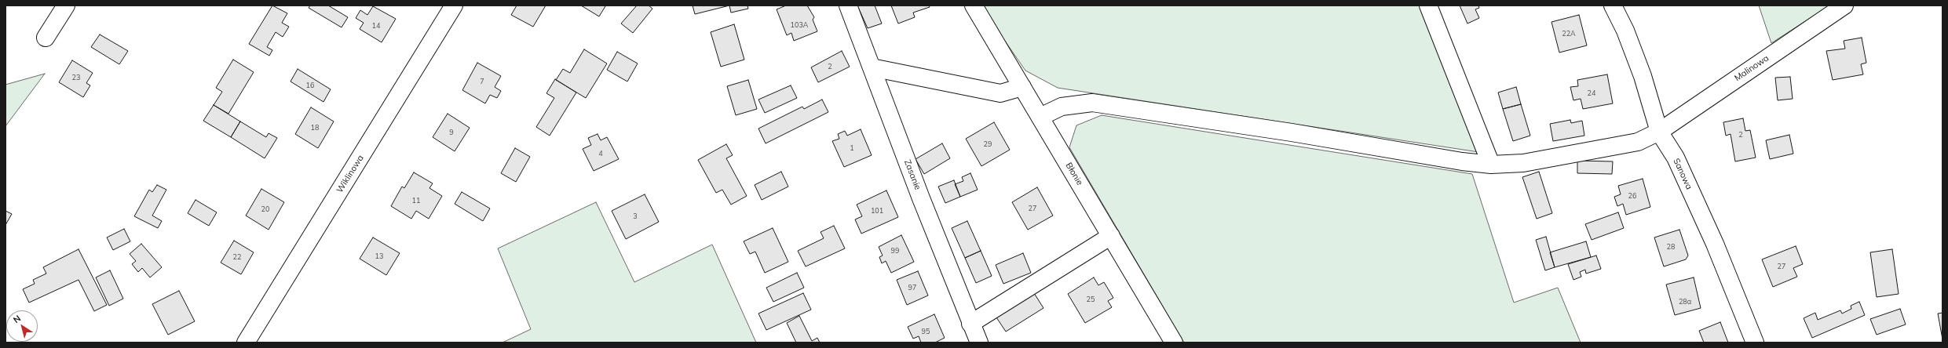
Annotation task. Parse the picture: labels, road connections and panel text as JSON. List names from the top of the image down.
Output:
{
  "streets": {
    "street": [
      "Malinowa",
      "Wiklinowa",
      "Błonie",
      "Sanowa",
      "Zasanie"
    ]
  },
  "crossings": [
    ["Malinowa", "Błonie"],
    ["Malinowa", "Sanowa"]
  ],
  "house_numbers": [
    "103A",
    "14",
    "22A",
    "2",
    "23",
    "7",
    "16",
    "24",
    "18",
    "9",
    "2",
    "29",
    "1",
    "4",
    "26",
    "11",
    "27",
    "20",
    "101",
    "3",
    "28",
    "99",
    "13",
    "22",
    "27",
    "97",
    "25",
    "28a",
    "95"
  ],
  "north": "top left"
}
